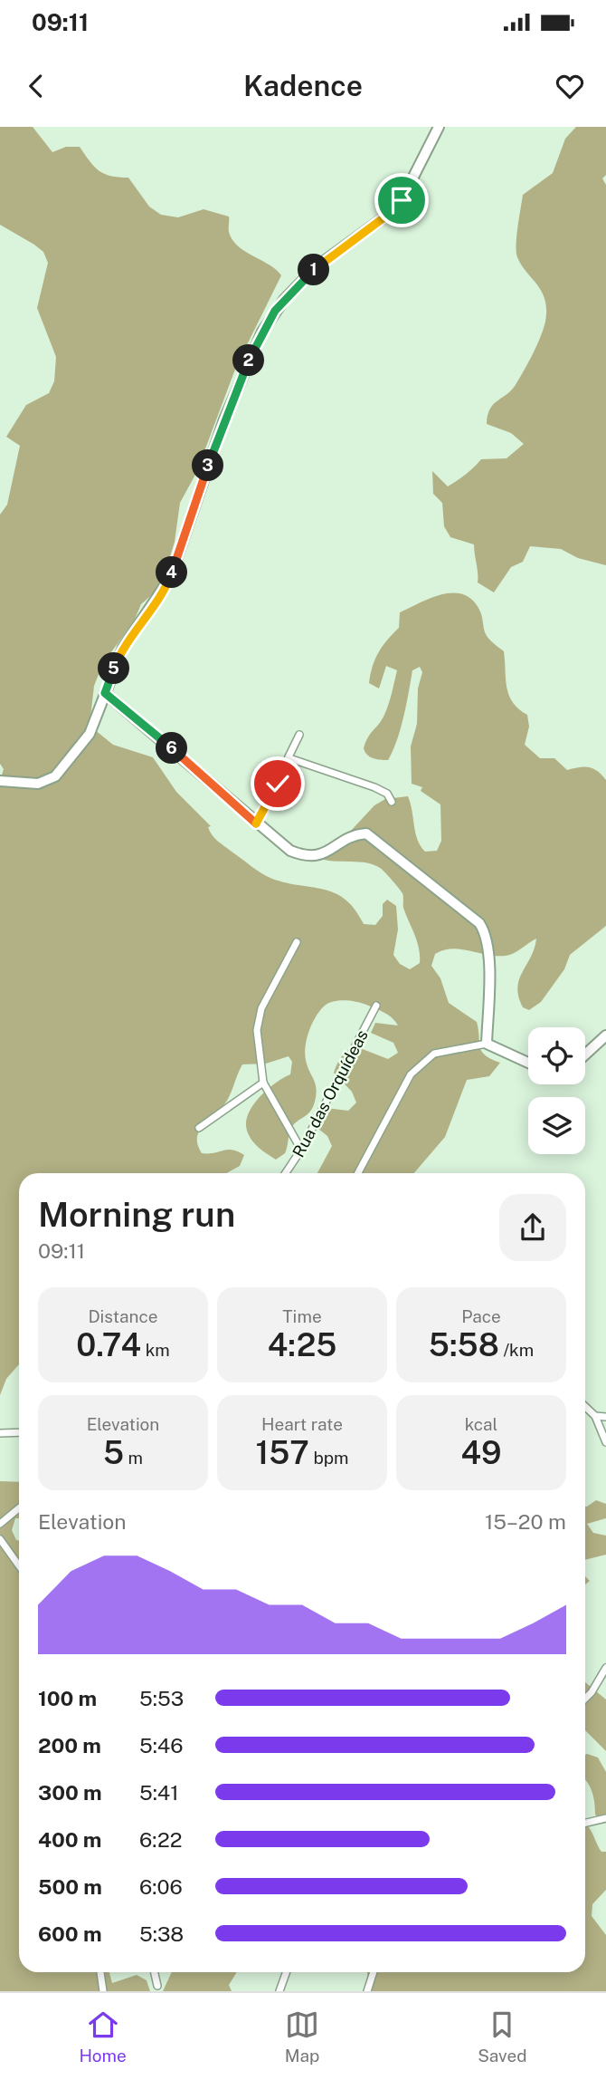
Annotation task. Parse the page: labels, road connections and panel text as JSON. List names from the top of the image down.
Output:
{
  "streets": {
    "street": ["Rua das Orquídeas"]
  },
  "page": {
    "status": "09:11",
    "header": "Kadence",
    "pins": [
      "1",
      "2",
      "3",
      "4",
      "5",
      "6"
    ],
    "heading": ["Morning run", "09:11"],
    "stats": [
      ["Distance", "0.74 km"],
      ["Time", "4:25"],
      ["Pace", "5:58 /km"],
      ["Elevation", "5 m"],
      ["Heart rate", "157 bpm"],
      ["kcal", "49"]
    ],
    "chart": ["Elevation", "15–20 m"],
    "list": [
      {
        "name": "100 m",
        "note": "5:53"
      },
      {
        "name": "200 m",
        "note": "5:46"
      },
      {
        "name": "300 m",
        "note": "5:41"
      },
      {
        "name": "400 m",
        "note": "6:22"
      },
      {
        "name": "500 m",
        "note": "6:06"
      },
      {
        "name": "600 m",
        "note": "5:38"
      }
    ],
    "tabs": ["Home", "Map", "Saved"]
  }
}
